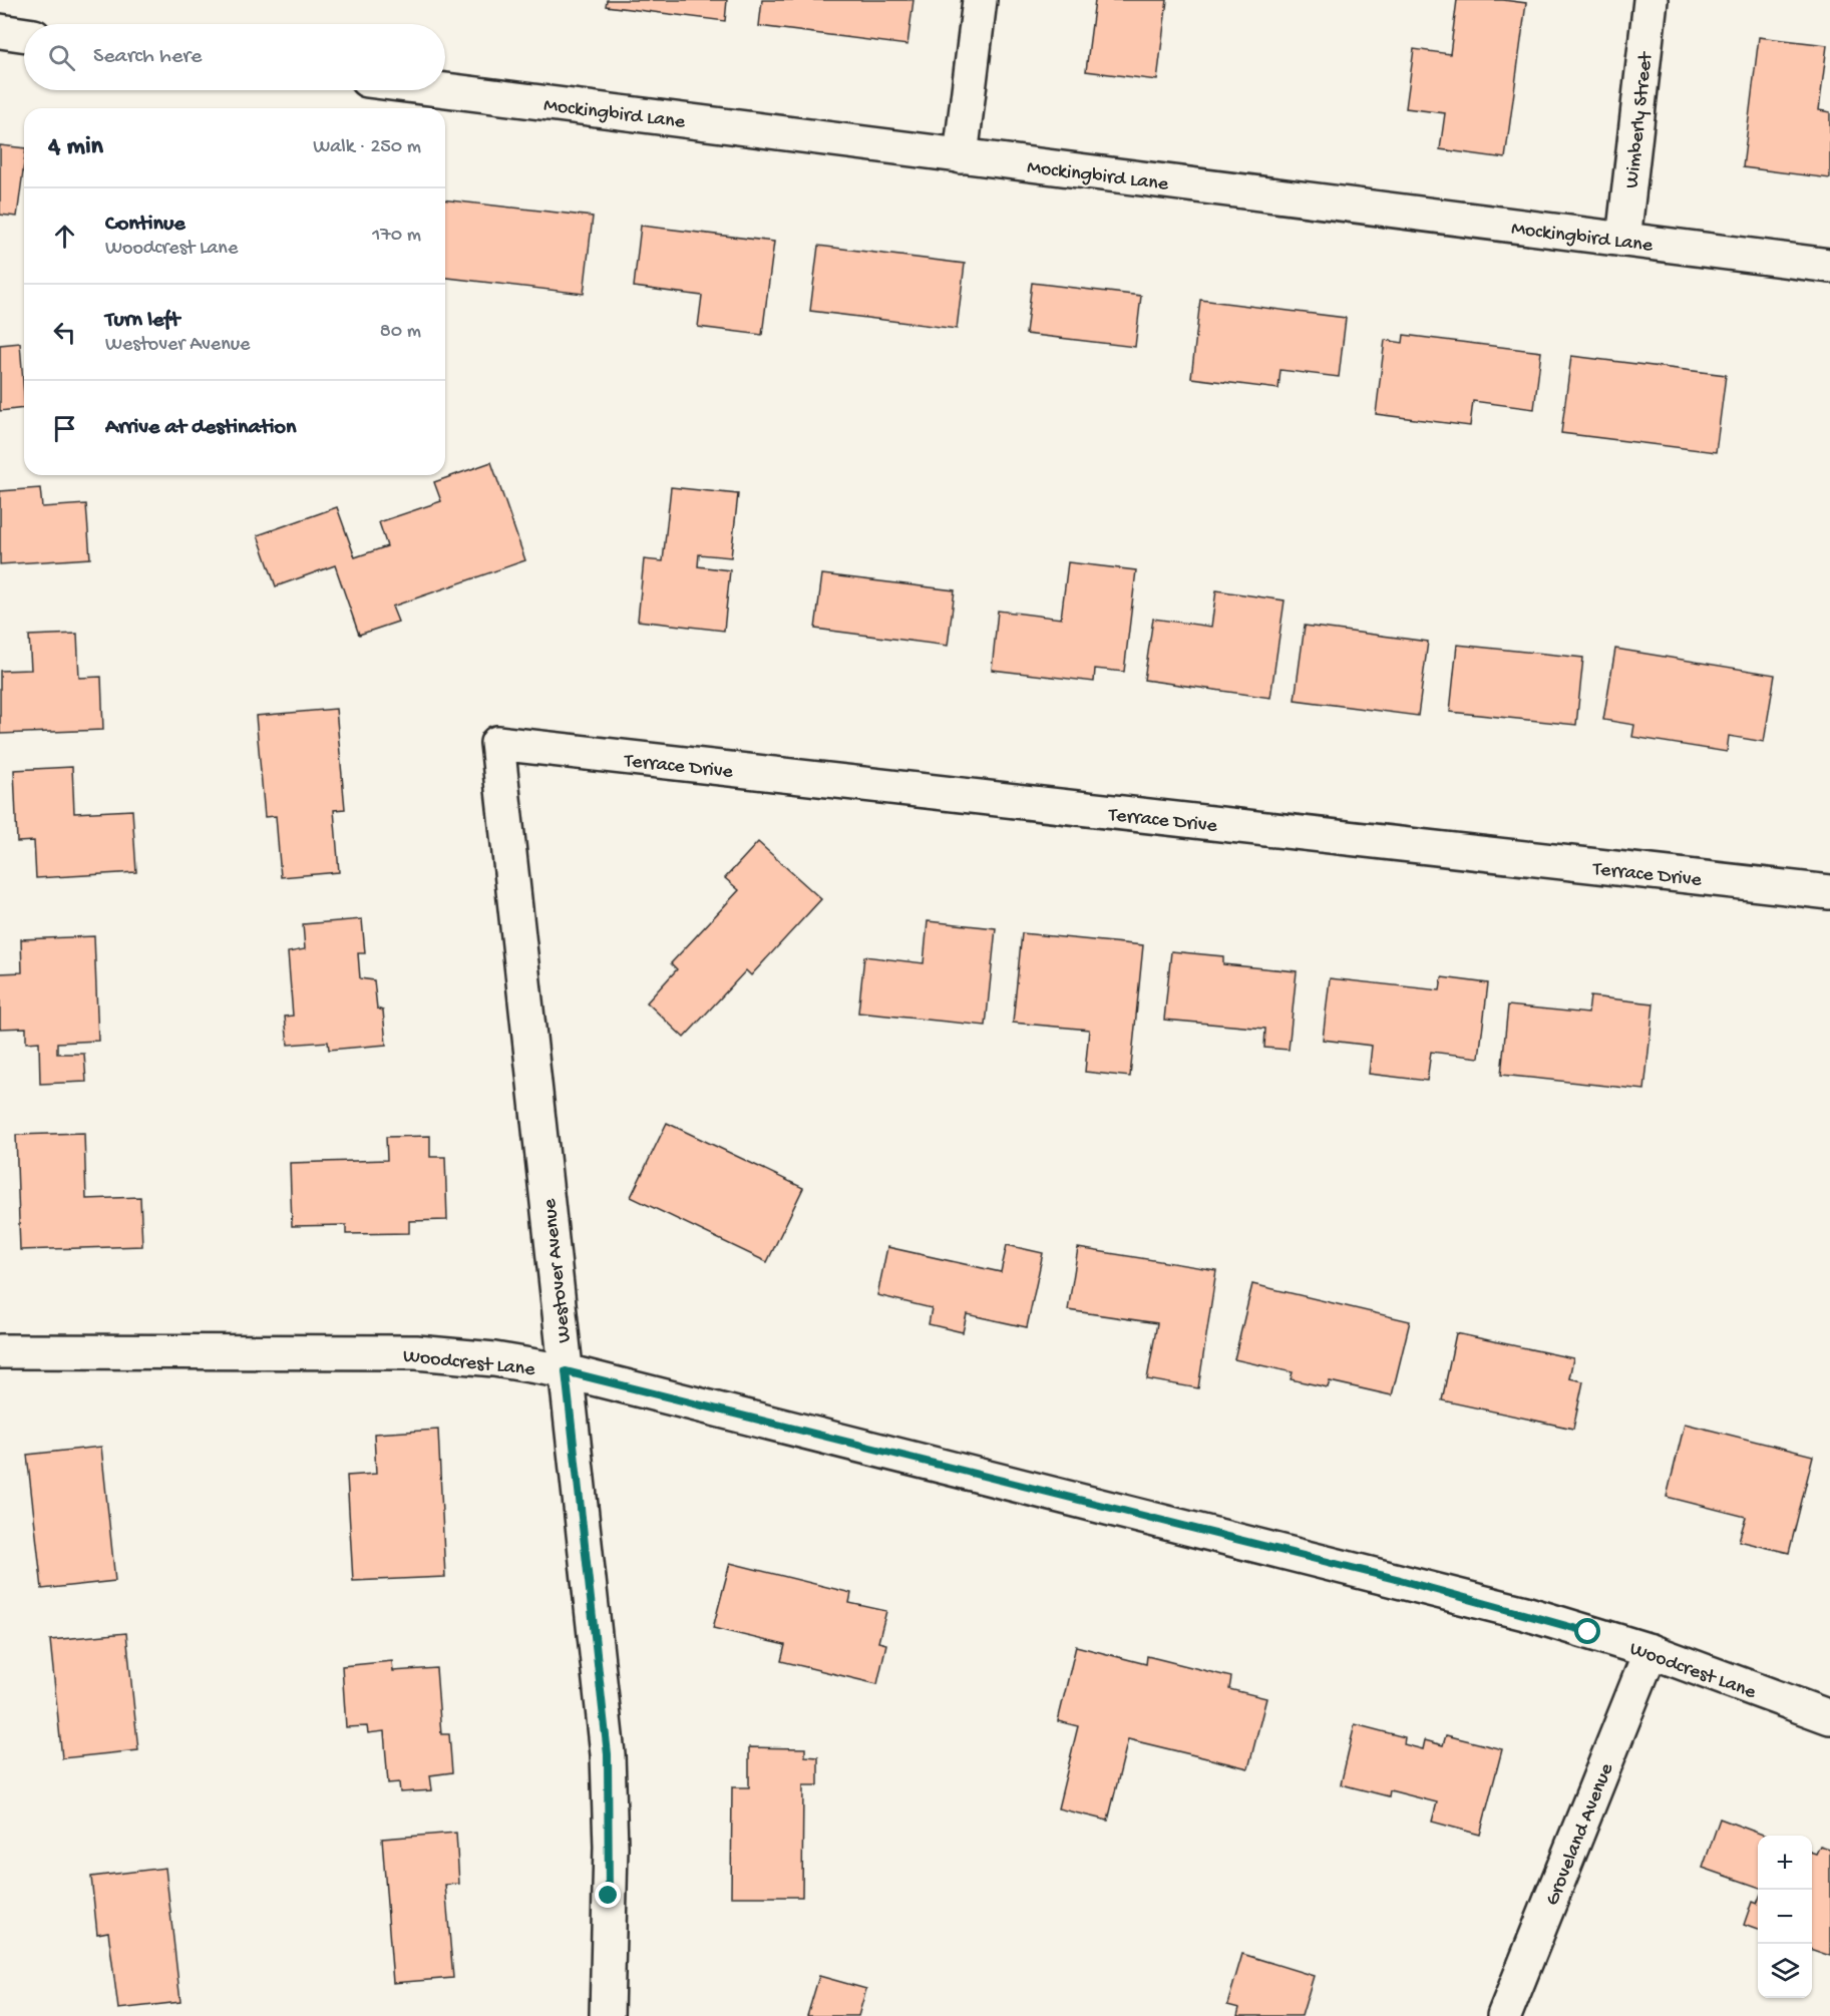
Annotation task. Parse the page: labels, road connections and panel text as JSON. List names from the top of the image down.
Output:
{
  "streets": {
    "street": [
      "Mockingbird Lane",
      "Wimberly Street",
      "Terrace Drive",
      "Westover Avenue",
      "Woodcrest Lane",
      "Groveland Avenue"
    ]
  },
  "crossings": [
    ["Mockingbird Lane", "Wimberly Street"],
    ["Terrace Drive", "Westover Avenue"],
    ["Westover Avenue", "Woodcrest Lane"],
    ["Woodcrest Lane", "Groveland Avenue"]
  ],
  "page": {
    "search": "Search here",
    "heading": ["4 min", "Walk · 250 m"],
    "list": [
      ["Continue", "Woodcrest Lane", "170 m"],
      ["Turn left", "Westover Avenue", "80 m"],
      "Arrive at destination"
    ],
    "map_buttons": ["+", "−"]
  }
}
